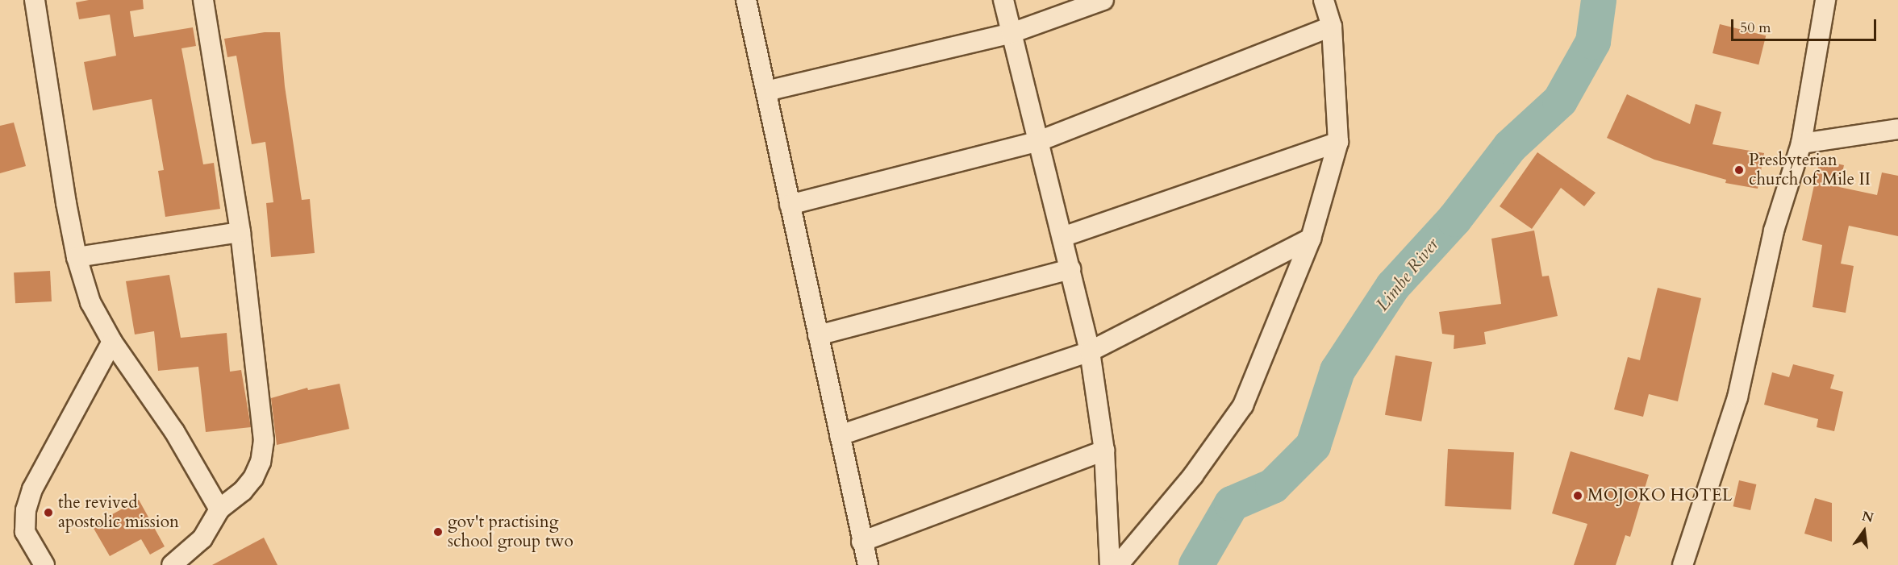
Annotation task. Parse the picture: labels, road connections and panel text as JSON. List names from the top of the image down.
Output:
{
  "water": ["Limbe River"],
  "places": [
    "Presbyterian church of Mile II",
    "MOJOKO HOTEL",
    "the revived apostolic mission",
    "gov't practising school group two"
  ],
  "scale_bar": "50 m",
  "north": "top"
}
